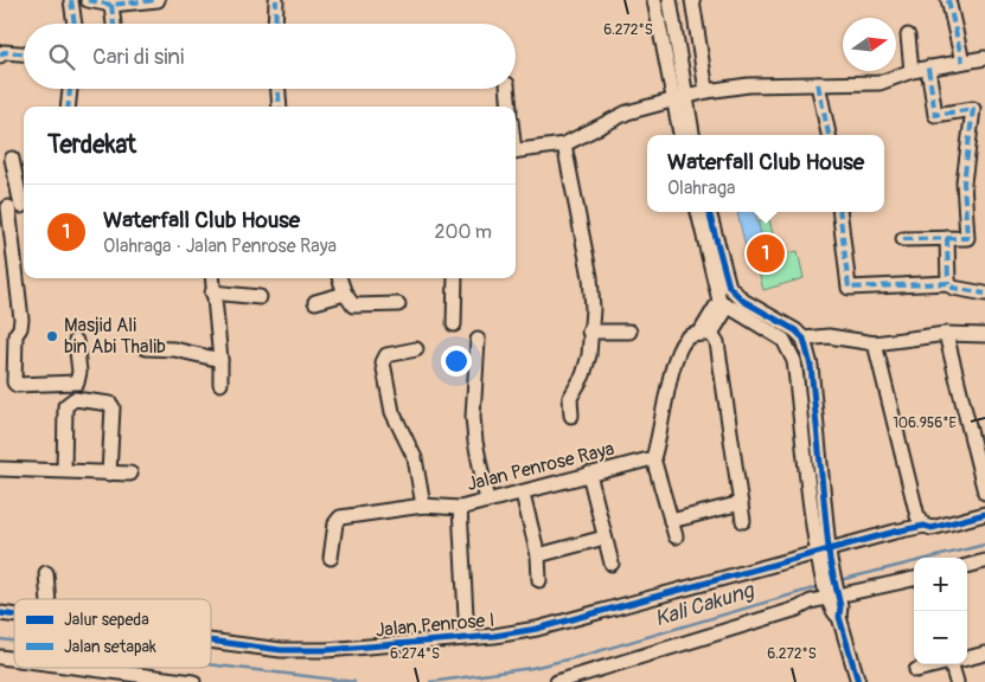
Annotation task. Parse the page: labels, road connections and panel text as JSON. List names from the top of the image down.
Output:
{
  "streets": {
    "street": ["Jalan Penrose Raya", "Jalan Penrose I"]
  },
  "water": ["Kali Cakung"],
  "places": ["Masjid Ali bin Abi Thalib"],
  "legend": ["Jalur sepeda", "Jalan setapak"],
  "north": "right",
  "page": {
    "search": "Cari di sini",
    "heading": "Terdekat",
    "popup": ["Waterfall Club House", "Olahraga"],
    "list": [
      {
        "mark": "1",
        "name": "Waterfall Club House",
        "note": "Olahraga · Jalan Penrose Raya",
        "value": "200 m"
      }
    ],
    "pins": "1",
    "map_buttons": ["+", "−"]
  },
  "coordinates": ["6.272°S", "106.956°E", "6.274°S"]
}
